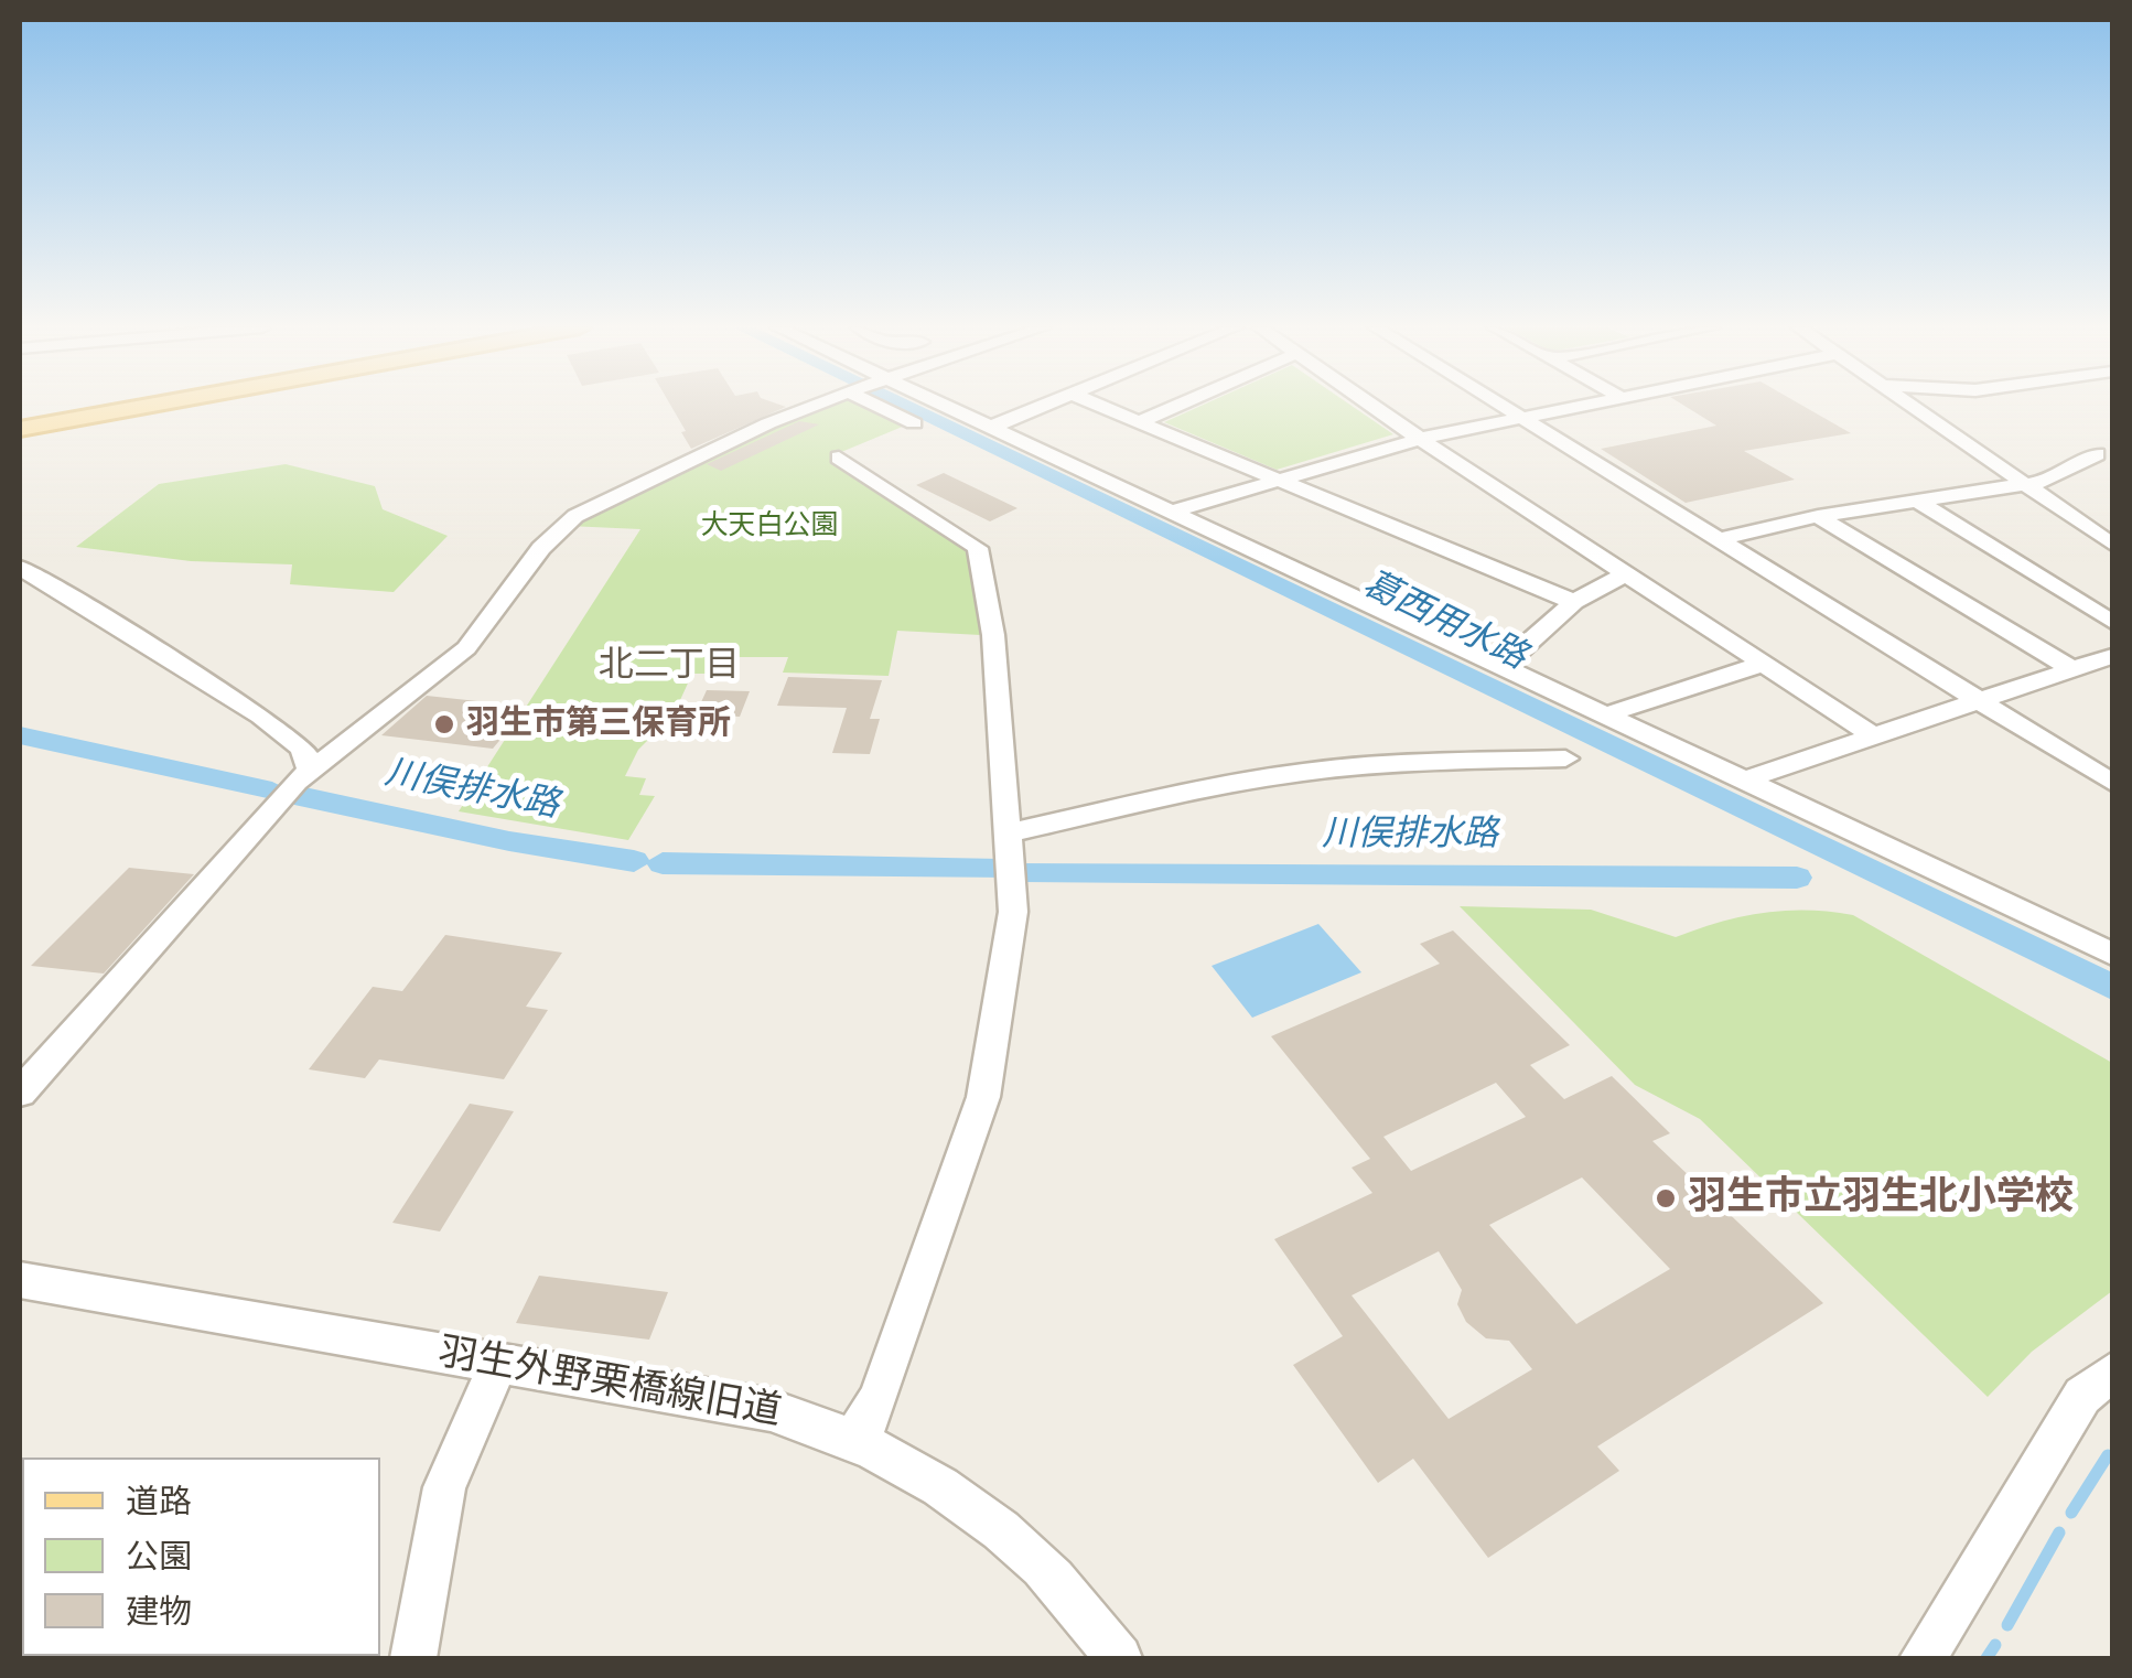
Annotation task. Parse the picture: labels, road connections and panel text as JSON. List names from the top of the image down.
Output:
{
  "streets": {
    "street": ["羽生外野栗橋線旧道"]
  },
  "districts": ["北二丁目"],
  "water": ["葛西用水路", "川俣排水路"],
  "parks": ["大天白公園"],
  "places": ["羽生市第三保育所", "羽生市立羽生北小学校"],
  "legend": ["道路", "公園", "建物"]
}
